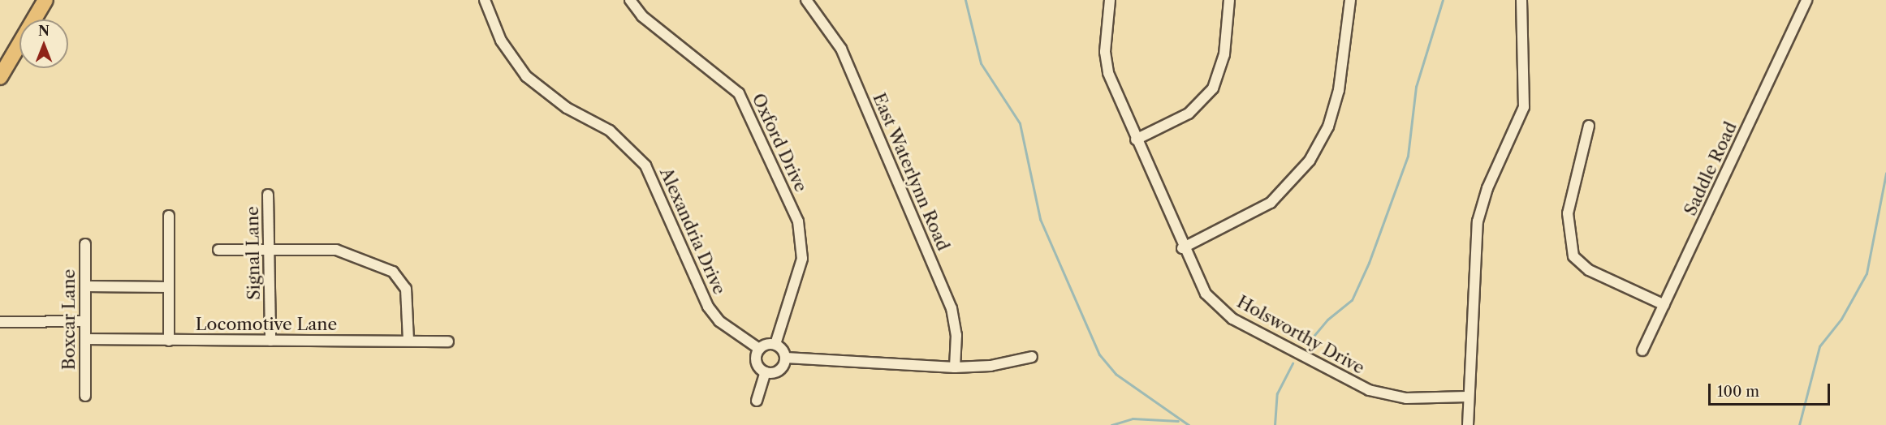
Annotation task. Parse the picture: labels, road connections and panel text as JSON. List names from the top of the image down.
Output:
{
  "streets": {
    "street": [
      "Oxford Drive",
      "Saddle Road",
      "East Waterlynn Road",
      "Alexandria Drive",
      "Signal Lane",
      "Boxcar Lane",
      "Locomotive Lane",
      "Holsworthy Drive"
    ]
  },
  "crossings": [
    ["Oxford Drive", "Alexandria Drive"],
    ["Signal Lane", "Locomotive Lane"],
    ["Boxcar Lane", "Locomotive Lane"]
  ],
  "scale_bar": "100 m",
  "north": "top"
}
